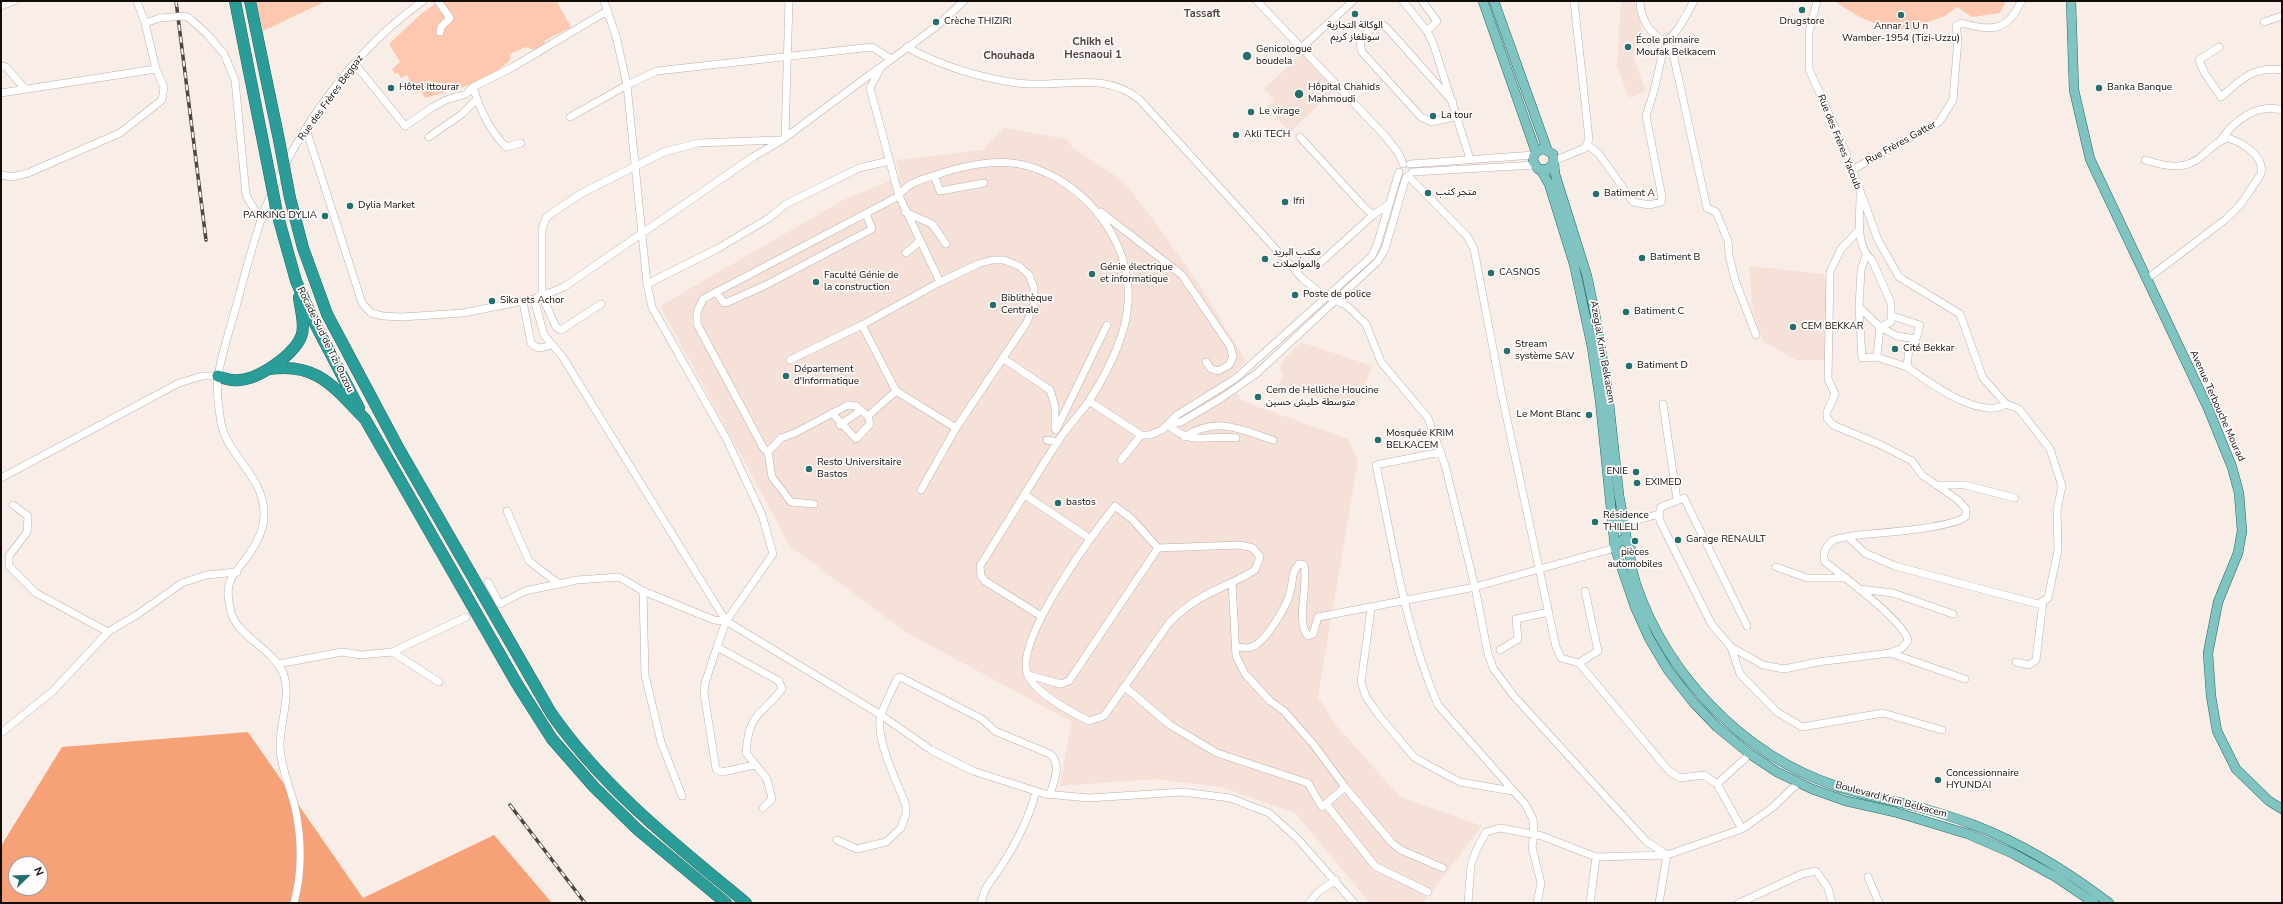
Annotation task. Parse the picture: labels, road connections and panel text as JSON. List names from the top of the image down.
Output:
{
  "streets": {
    "highway": ["Rocade Sud de Tizi Ouzou"],
    "main road": ["Azeglal Krim Belkacem", "Avenue Terbouche Mourad", "Boulevard Krim Belkacem"],
    "street": ["Rue des Frères Beggaz", "Rue des Frères Yacoub", "Rue Frères Gatter"]
  },
  "crossings": [
    ["Rue des Frères Yacoub", "Rue Frères Gatter"],
    ["Azeglal Krim Belkacem", "Boulevard Krim Belkacem"]
  ],
  "districts": ["Tassaft", "Chikh el Hesnaoui 1", "Chouhada"],
  "places": [
    "Drugstore",
    "الوكالة التجارية سونلغاز كريم",
    "Annar 1 U n Wamber-1954 (Tizi-Uzzu)",
    "Crèche THIZIRI",
    "École primaire Moufak Belkacem",
    "Genicologue boudela",
    "Hôtel Ittourar",
    "Banka Banque",
    "Hôpital Chahids Mahmoudi",
    "Le virage",
    "La tour",
    "Akli TECH",
    "متجر كتب",
    "Batiment A",
    "Ifri",
    "Dylia Market",
    "PARKING DYLIA",
    "Batiment B",
    "مكتب البريد والمواصلات",
    "CASNOS",
    "Génie électrique et informatique",
    "Faculté Génie de la construction",
    "Poste de police",
    "Sika ets Achor",
    "Biblithèque Centrale",
    "Batiment C",
    "CEM BEKKAR",
    "Cité Bekkar",
    "Stream système SAV",
    "Batiment D",
    "Département d'Informatique",
    "Cem de Helliche Houcine متوسطة حليش حسين",
    "Le Mont Blanc",
    "Mosquée KRIM BELKACEM",
    "Resto Universitaire Bastos",
    "ENIE",
    "EXIMED",
    "bastos",
    "Résidence THILELI",
    "Garage RENAULT",
    "pièces automobiles",
    "Concessionnaire HYUNDAI"
  ],
  "north": "top right"
}
